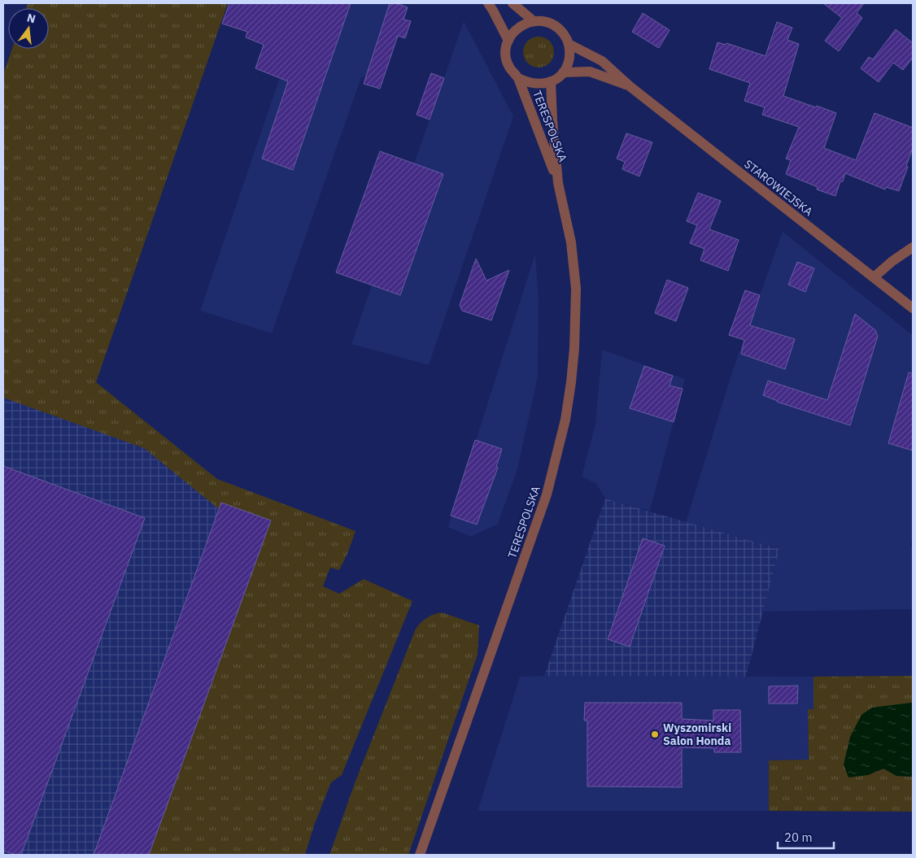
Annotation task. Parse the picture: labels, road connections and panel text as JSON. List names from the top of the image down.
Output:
{
  "streets": {
    "street": ["TERESPOLSKA", "STAROWIEJSKA"]
  },
  "crossings": [
    ["TERESPOLSKA", "STAROWIEJSKA"]
  ],
  "places": ["Wyszomirski Salon Honda"],
  "scale_bar": "20 m",
  "north": "top"
}
